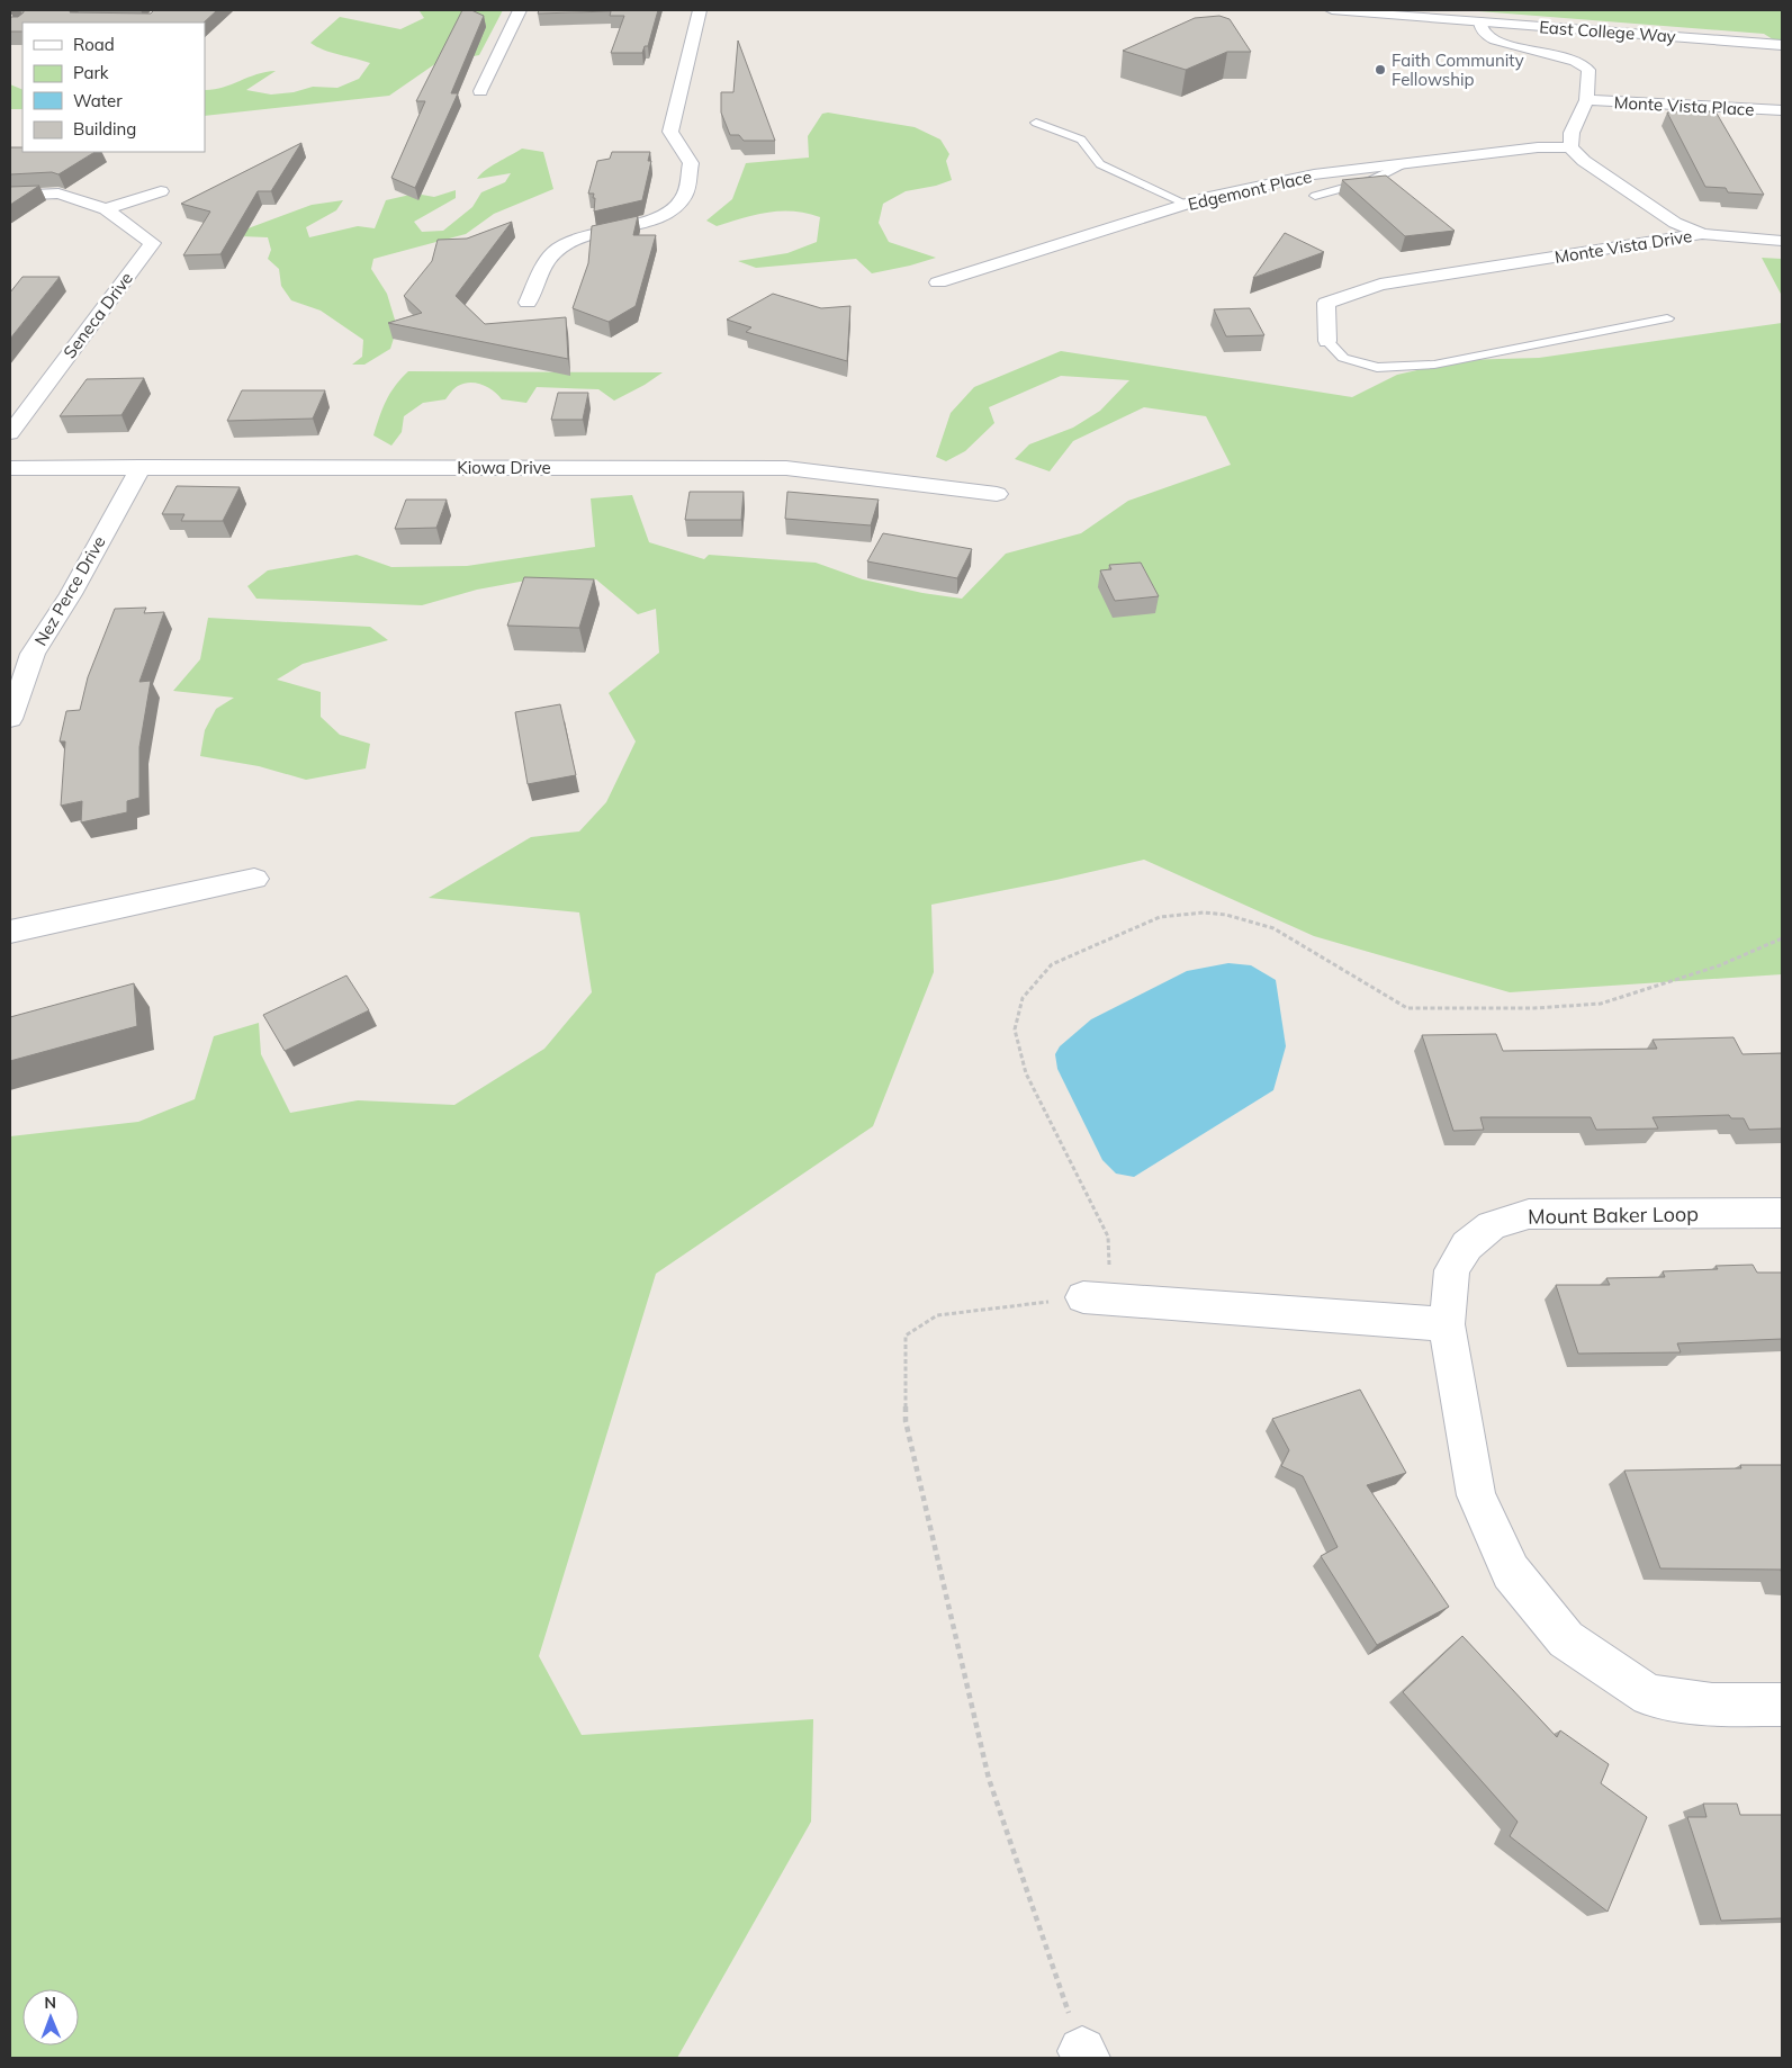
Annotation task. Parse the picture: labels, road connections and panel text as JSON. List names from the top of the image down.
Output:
{
  "streets": {
    "street": [
      "East College Way",
      "Monte Vista Place",
      "Edgemont Place",
      "Monte Vista Drive",
      "Seneca Drive",
      "Kiowa Drive",
      "Nez Perce Drive",
      "Mount Baker Loop"
    ]
  },
  "crossings": [
    ["Edgemont Place", "Monte Vista Drive"],
    ["Kiowa Drive", "Nez Perce Drive"]
  ],
  "places": ["Faith Community Fellowship"],
  "legend": [
    "Road",
    "Park",
    "Water",
    "Building"
  ],
  "north": "top"
}
